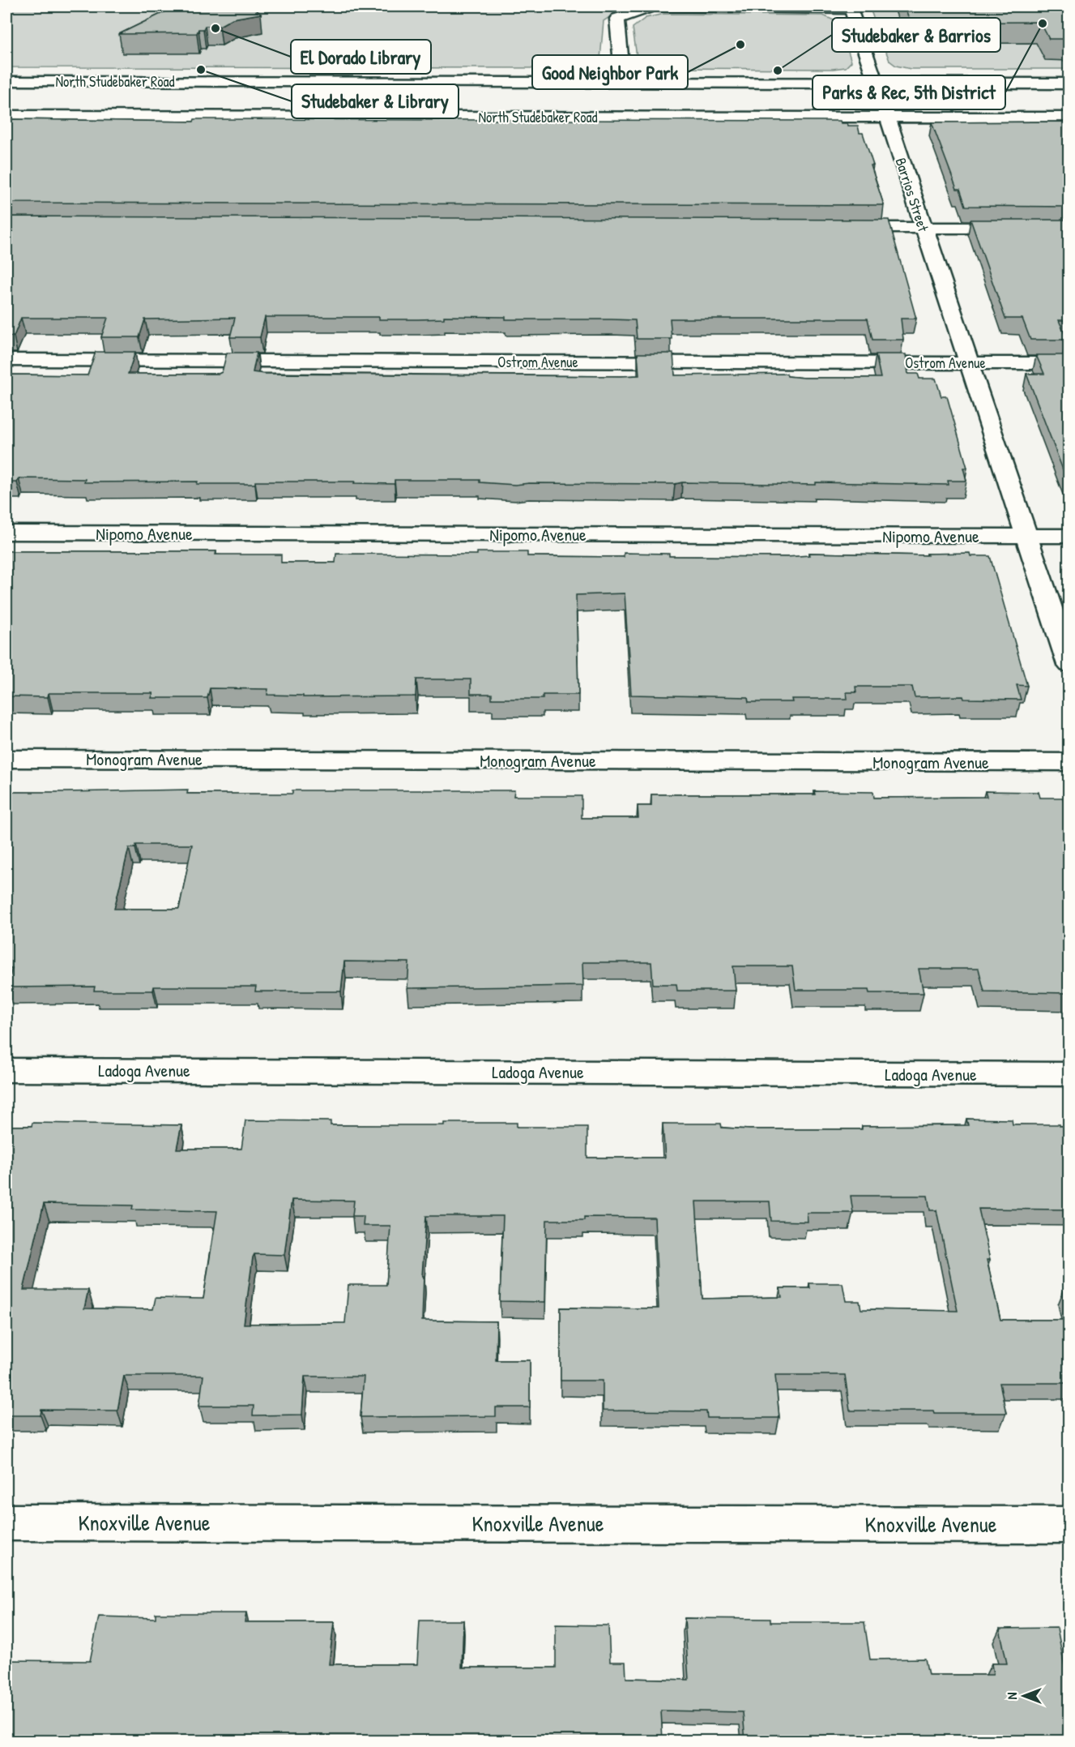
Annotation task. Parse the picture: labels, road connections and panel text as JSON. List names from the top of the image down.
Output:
{
  "streets": {
    "street": [
      "North Studebaker Road",
      "Barrios Street",
      "Ostrom Avenue",
      "Nipomo Avenue",
      "Monogram Avenue",
      "Ladoga Avenue",
      "Knoxville Avenue"
    ]
  },
  "crossings": [
    ["North Studebaker Road", "Barrios Street"],
    ["Barrios Street", "Ostrom Avenue"],
    ["Barrios Street", "Nipomo Avenue"]
  ],
  "places": [
    "Parks & Rec, 5th District",
    "El Dorado Library",
    "Good Neighbor Park",
    "Studebaker & Library",
    "Studebaker & Barrios"
  ],
  "north": "left"
}
